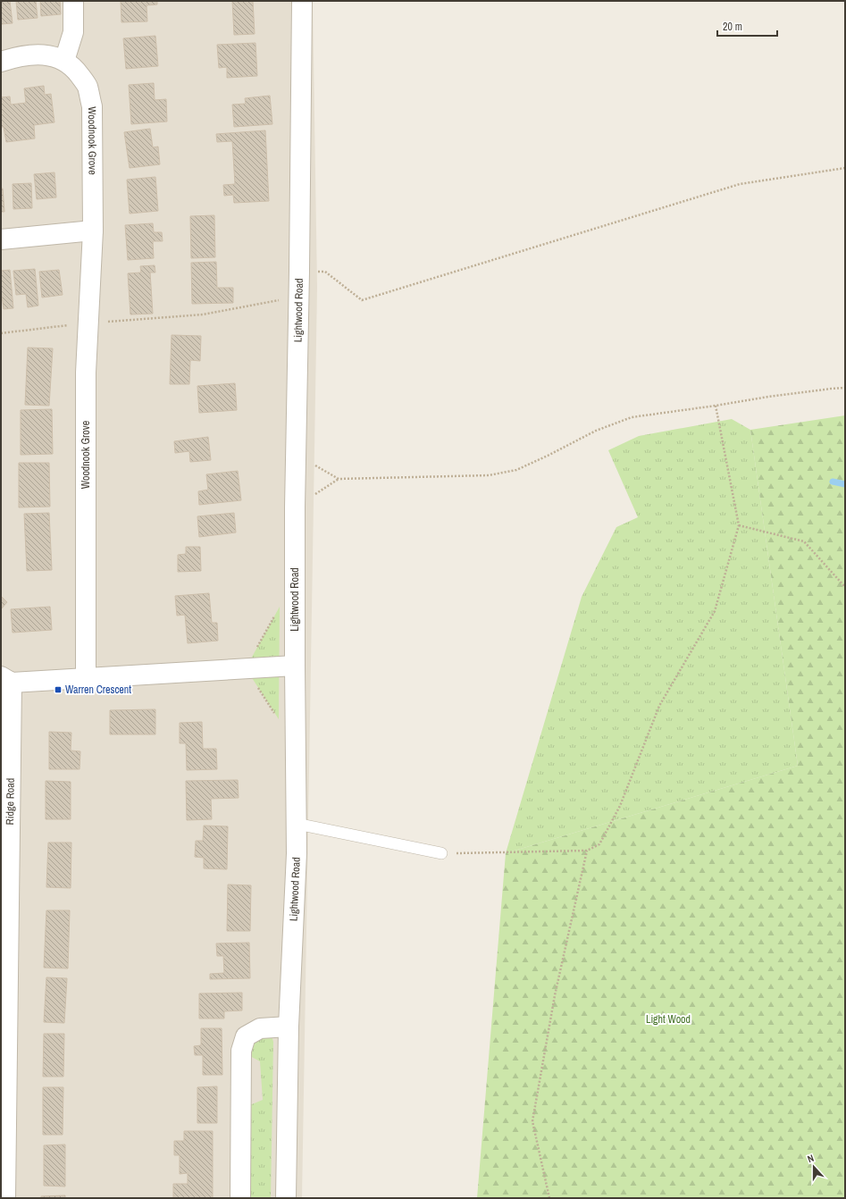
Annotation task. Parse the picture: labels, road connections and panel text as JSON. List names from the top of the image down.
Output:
{
  "streets": {
    "street": ["Woodnook Grove", "Lightwood Road", "Ridge Road"]
  },
  "parks": ["Light Wood"],
  "places": {
    "transit": ["Warren Crescent"]
  },
  "scale_bar": "20 m",
  "north": "top"
}
